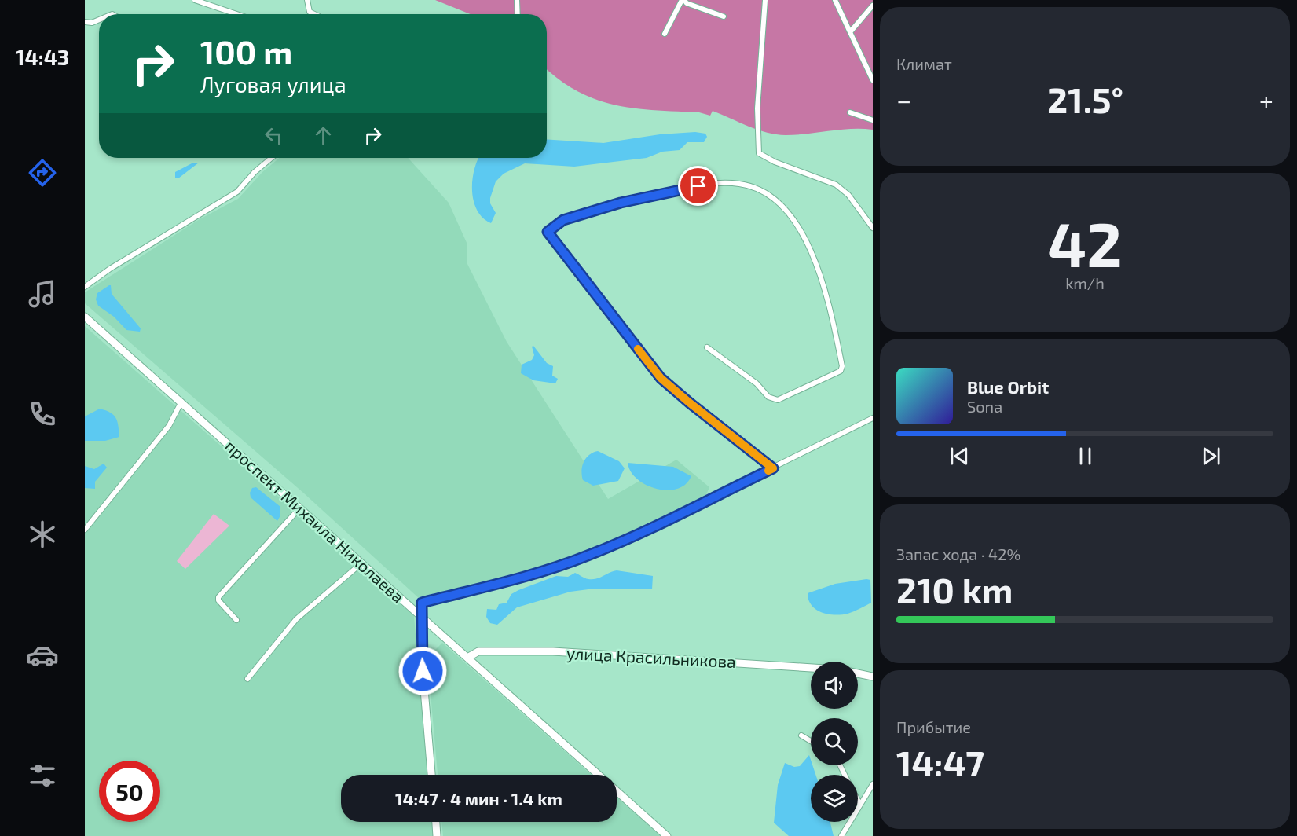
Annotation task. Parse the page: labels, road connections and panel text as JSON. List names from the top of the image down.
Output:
{
  "streets": {
    "main road": ["проспект Михаила Николаева", "улица Красильникова"]
  },
  "crossings": [
    ["проспект Михаила Николаева", "улица Красильникова"]
  ],
  "page": {
    "tabs": "14:43",
    "tile": [
      "Климат",
      ["42", "km/h"],
      ["Запас хода · 42%", "210 km"],
      ["Прибытие", "14:47"]
    ],
    "turn": ["100 m", "Луговая улица"],
    "heat": ["−", "21.5°", "+"],
    "song": ["Blue Orbit", "Sona"],
    "limit": "50",
    "trip": "14:47 · 4 мин · 1.4 km"
  }
}
